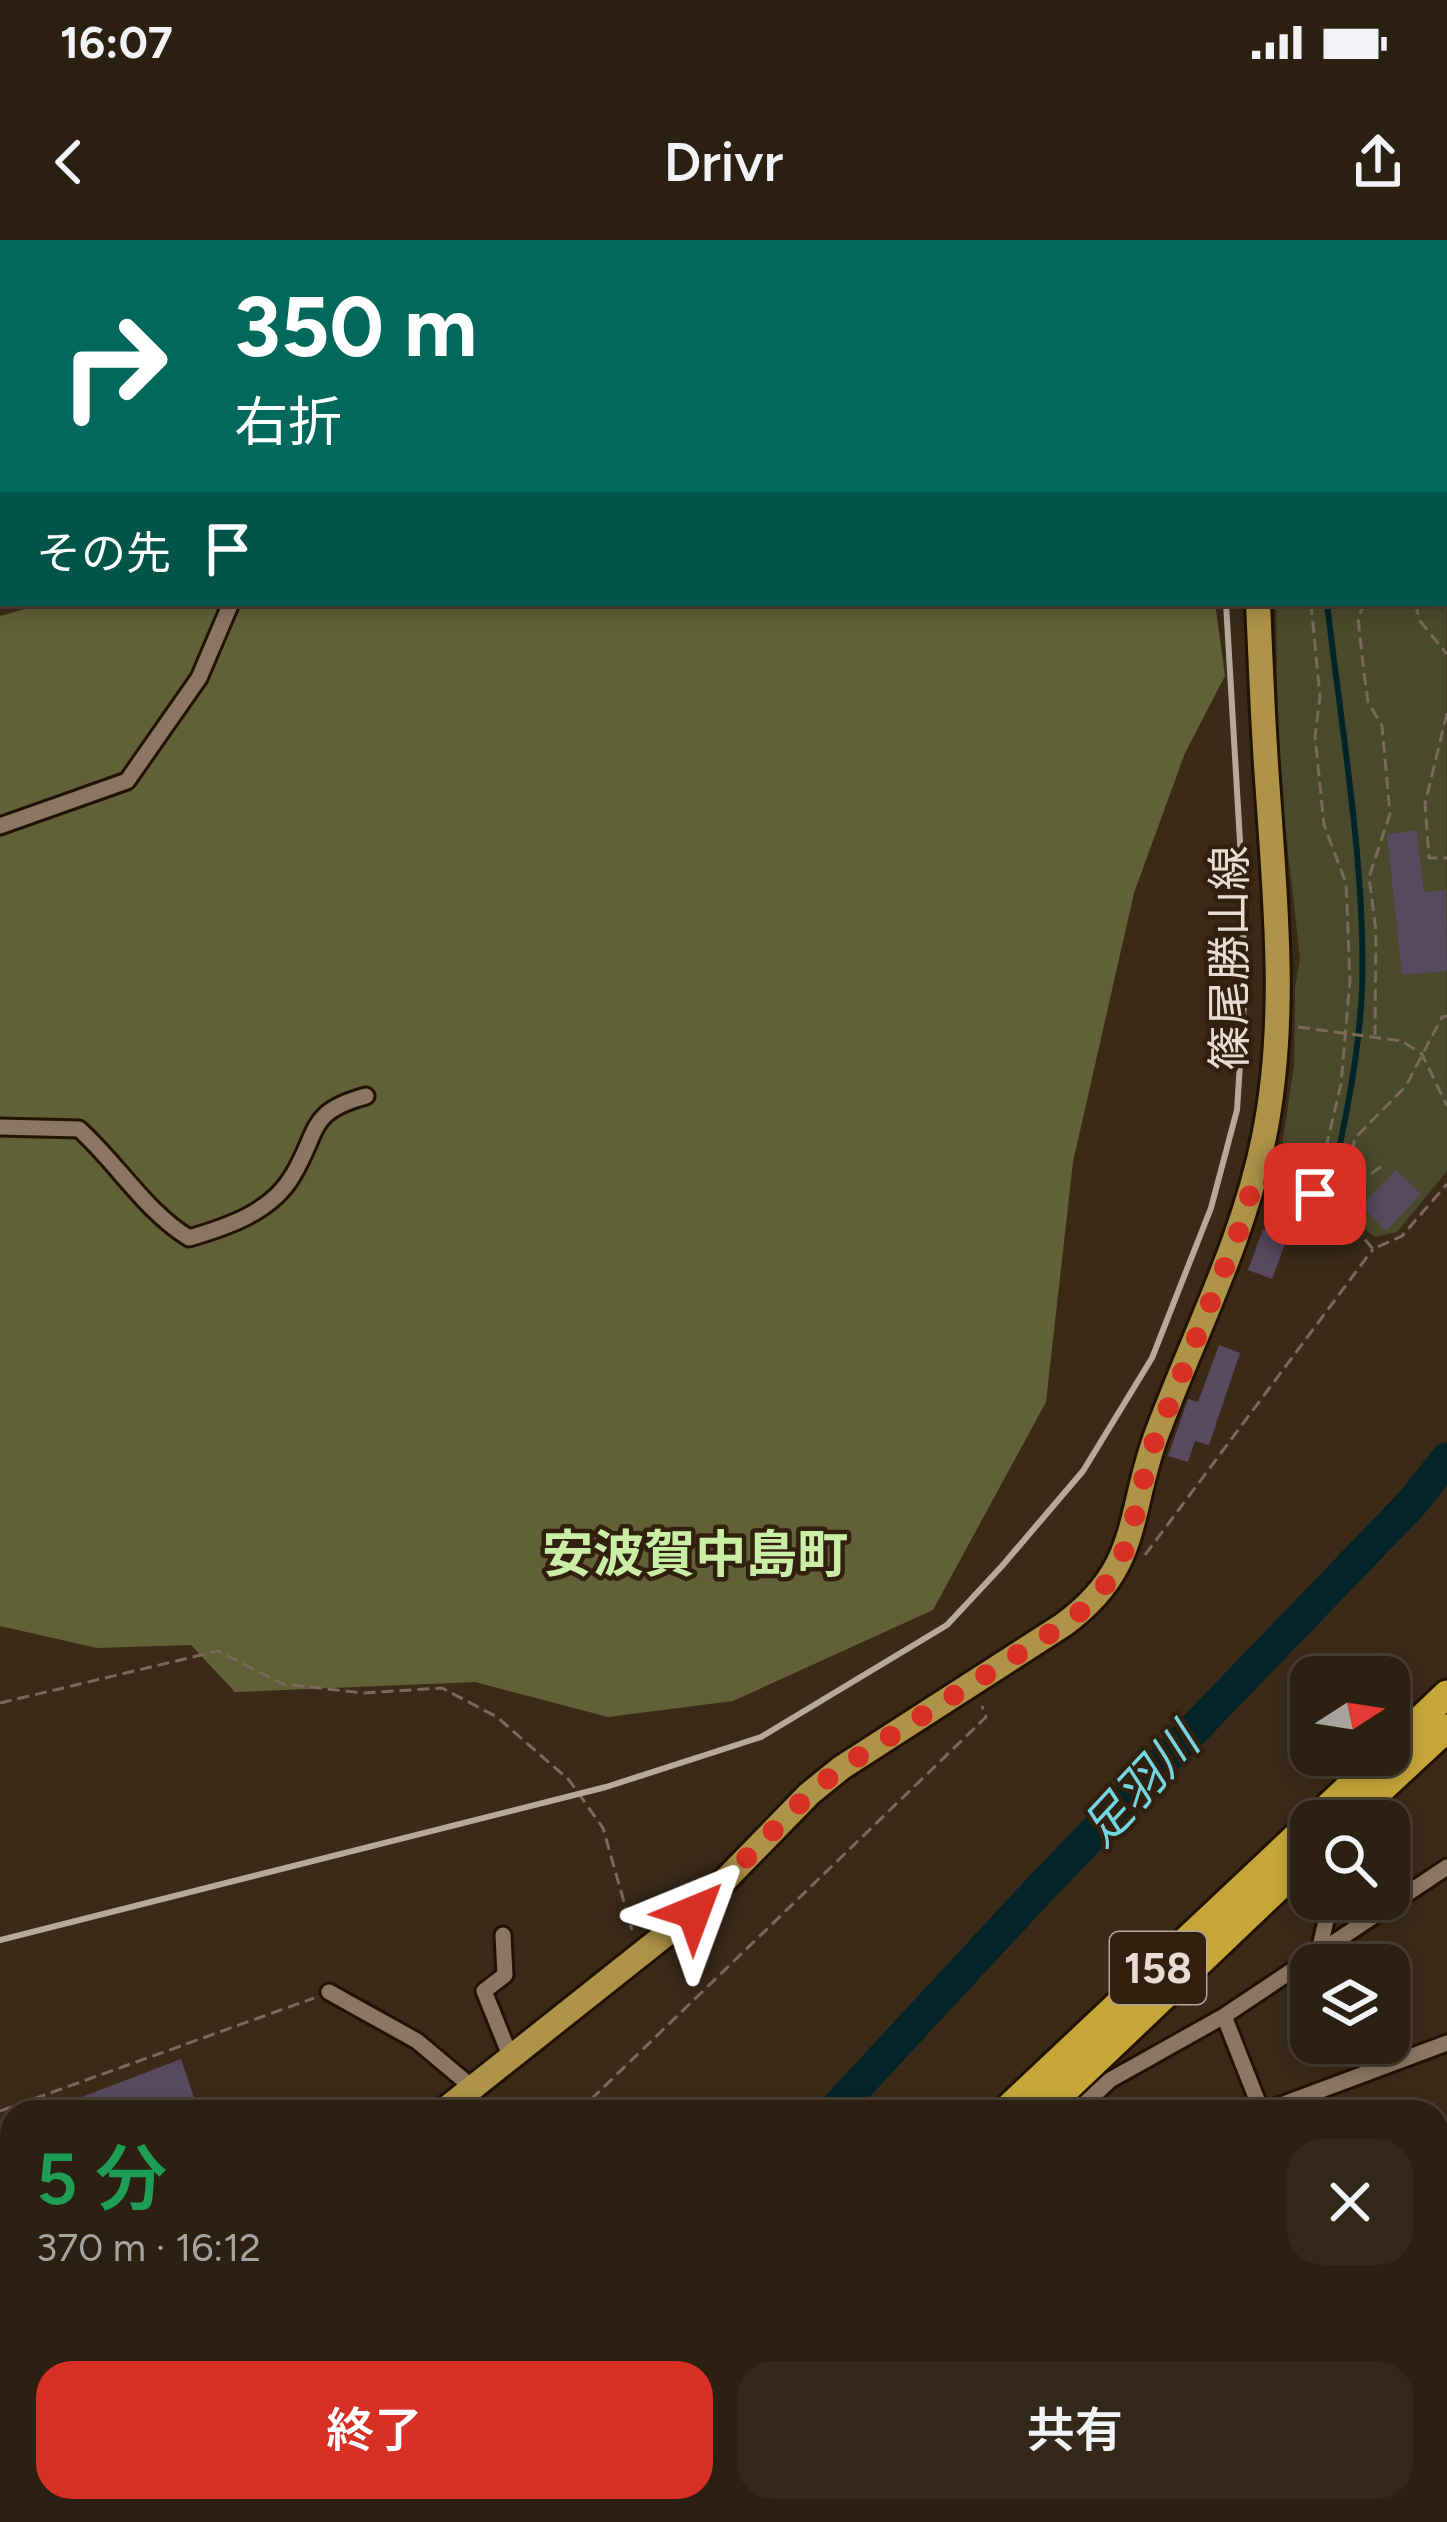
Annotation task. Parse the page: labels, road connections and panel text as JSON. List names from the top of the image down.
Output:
{
  "streets": {
    "highway": ["158"],
    "main road": ["篠尾勝山線"]
  },
  "districts": ["安波賀中島町"],
  "water": ["足羽川"],
  "north": "right",
  "page": {
    "status": "16:07",
    "header": "Drivr",
    "turn": ["350 m", "右折"],
    "then": "その先",
    "heading": ["5 分", "370 m · 16:12"],
    "buttons": ["終了", "共有"]
  }
}
